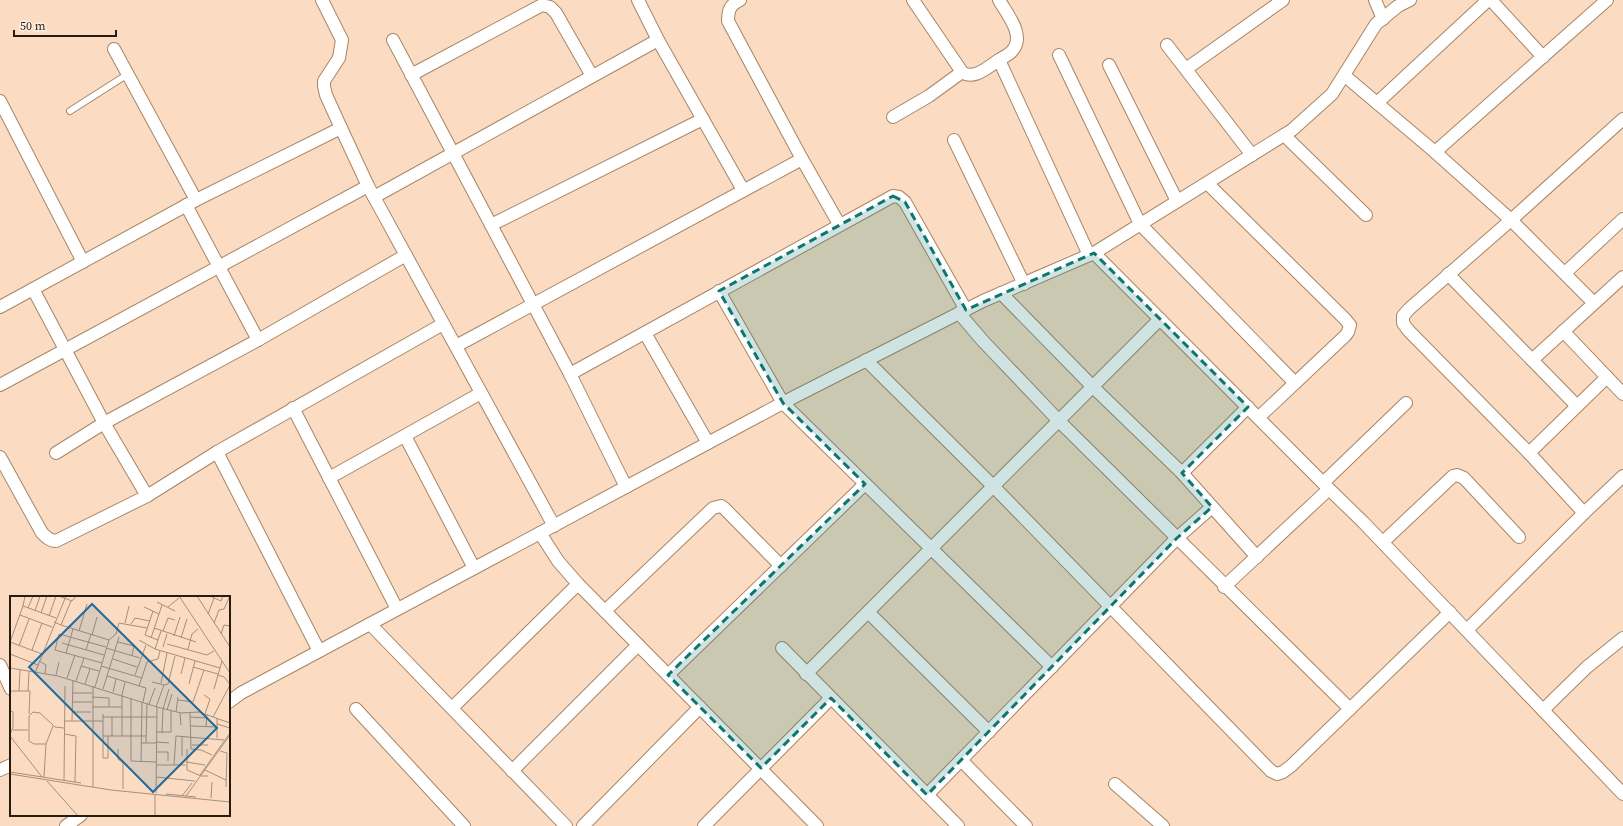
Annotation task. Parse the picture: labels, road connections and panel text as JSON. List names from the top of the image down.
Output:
{
  "scale_bar": "50 m"
}
